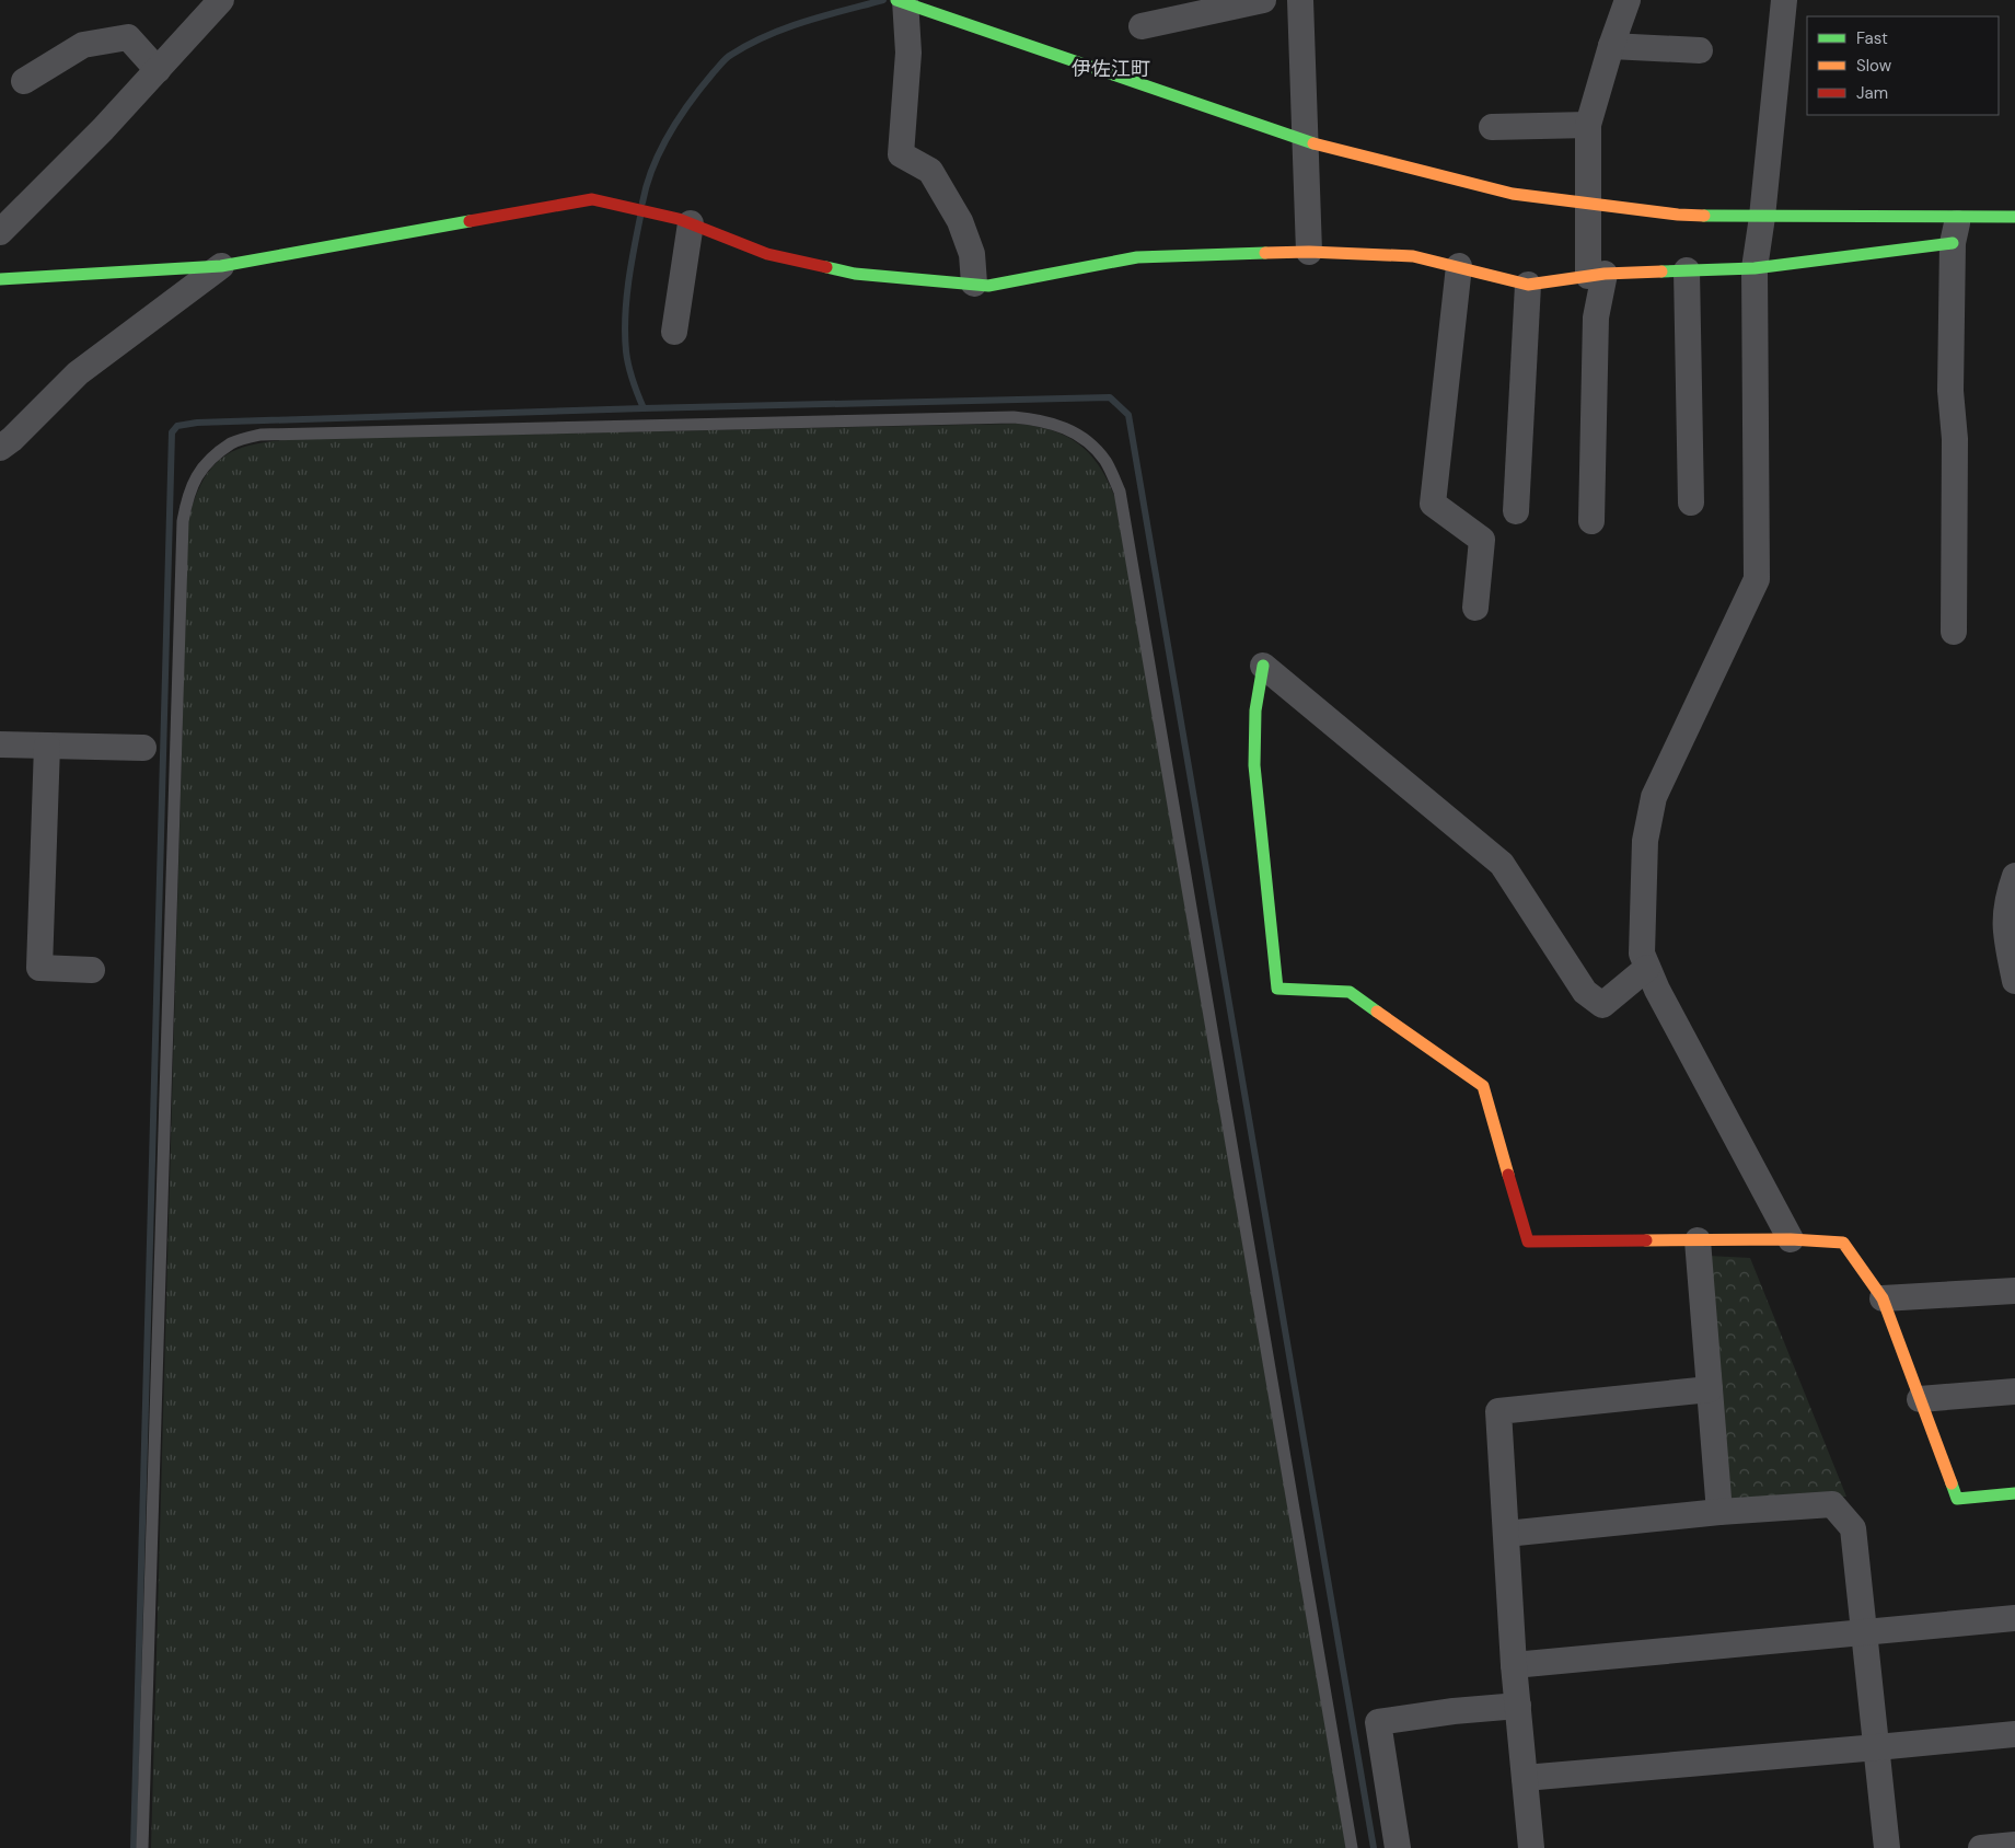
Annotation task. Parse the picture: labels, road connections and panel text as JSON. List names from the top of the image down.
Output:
{
  "districts": ["伊佐江町"],
  "legend": ["Fast", "Slow", "Jam"]
}
